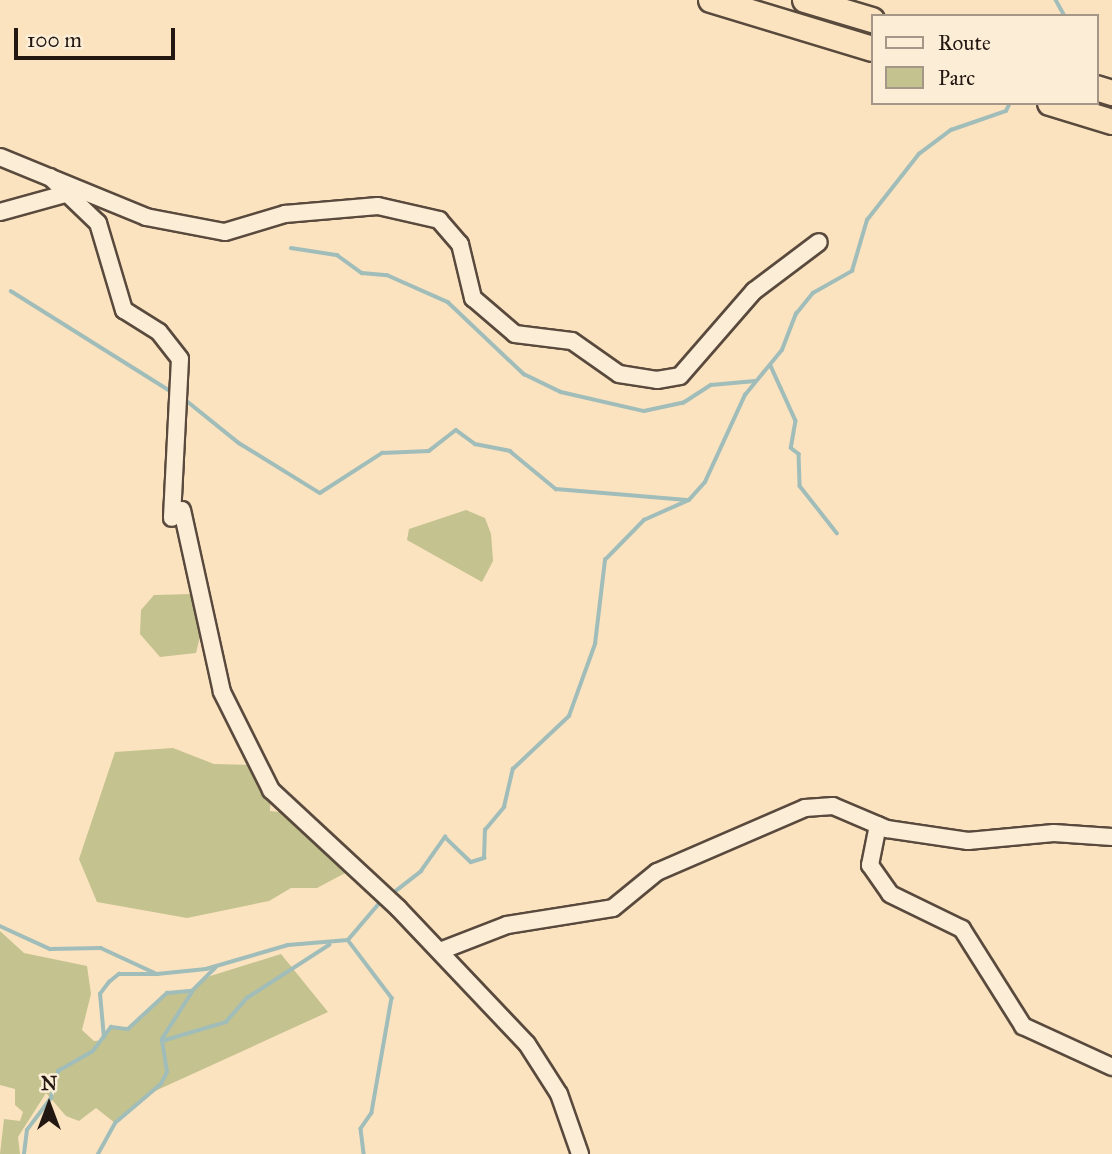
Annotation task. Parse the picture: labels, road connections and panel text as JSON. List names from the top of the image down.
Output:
{
  "legend": ["Route", "Parc"],
  "scale_bar": "100 m",
  "north": "top"
}
